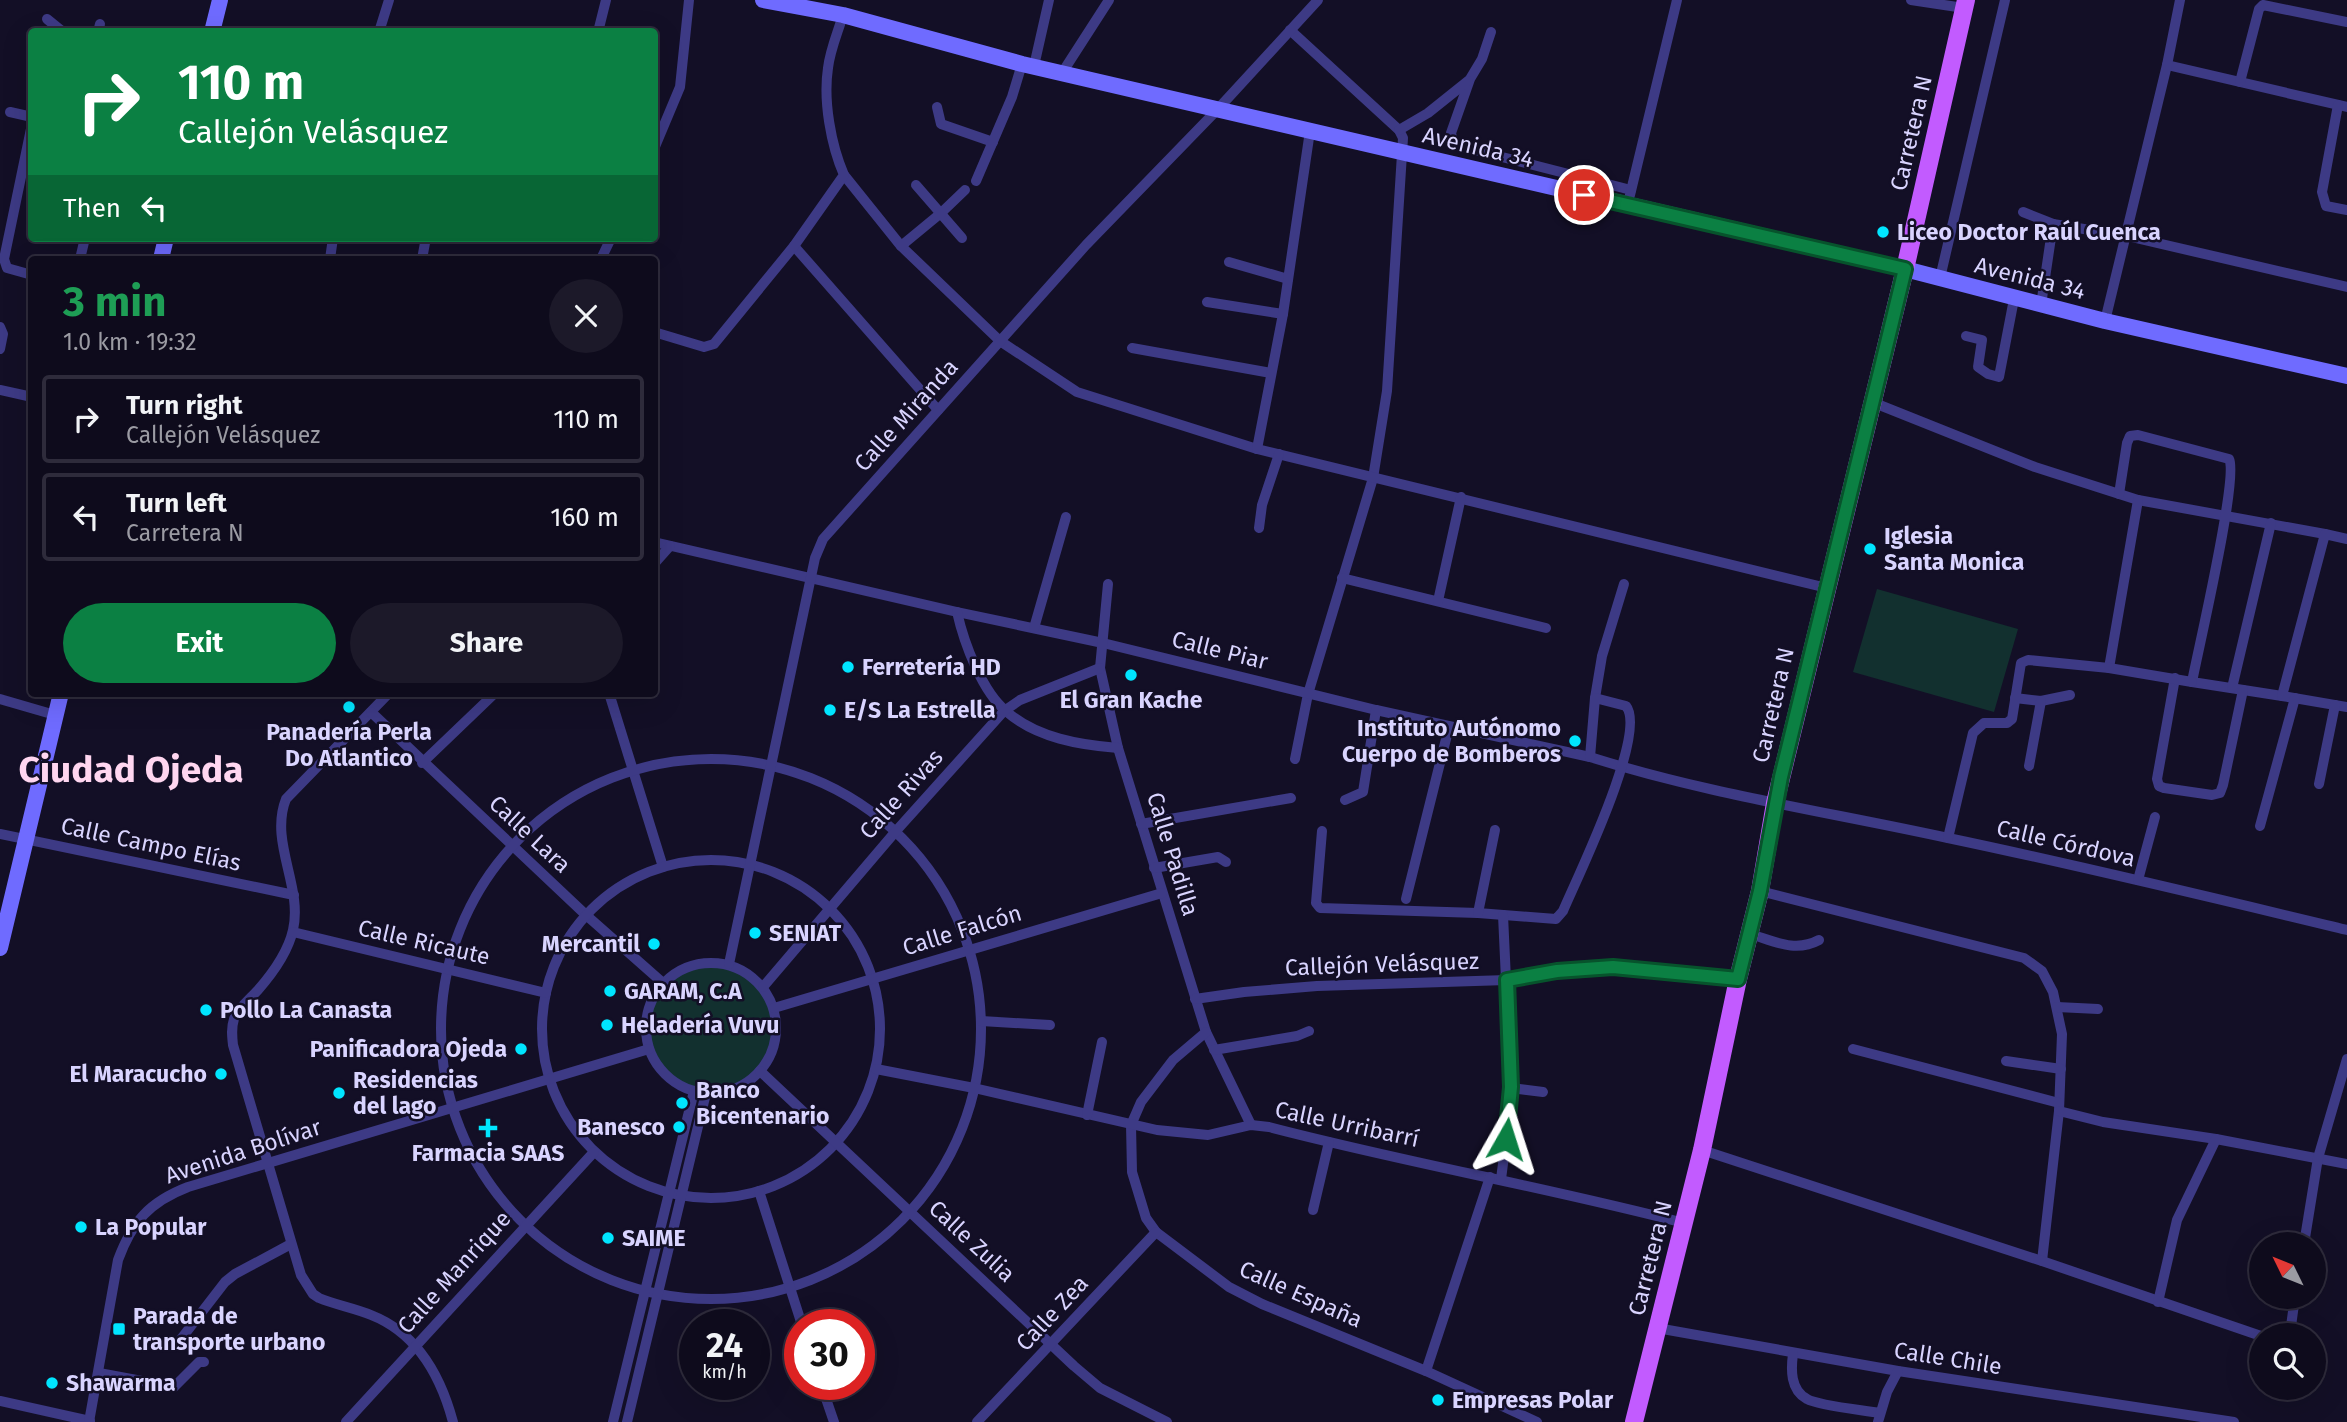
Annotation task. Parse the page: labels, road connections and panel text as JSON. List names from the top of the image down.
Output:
{
  "streets": {
    "main road": ["Carretera N"],
    "street": [
      "Avenida 34",
      "Calle Miranda",
      "Calle Piar",
      "Calle Rivas",
      "Calle Lara",
      "Calle Córdova",
      "Calle Campo Elías",
      "Calle Padilla",
      "Calle Falcón",
      "Calle Ricaute",
      "Callejón Velásquez",
      "Calle Urribarrí",
      "Avenida Bolívar",
      "Calle Zulia",
      "Calle Manrique",
      "Calle España",
      "Calle Zea",
      "Calle Chile"
    ]
  },
  "crossings": [
    ["Carretera N", "Avenida 34"],
    ["Carretera N", "Calle Piar"],
    ["Carretera N", "Calle Córdova"],
    ["Carretera N", "Callejón Velásquez"],
    ["Carretera N", "Calle Urribarrí"],
    ["Carretera N", "Calle Chile"],
    ["Avenida 34", "Calle Miranda"],
    ["Calle Miranda", "Calle Piar"],
    ["Calle Miranda", "Calle Rivas"],
    ["Calle Miranda", "Calle Lara"],
    ["Calle Miranda", "Calle Falcón"],
    ["Calle Miranda", "Avenida Bolívar"],
    ["Calle Miranda", "Calle Zulia"],
    ["Calle Piar", "Calle Córdova"],
    ["Calle Piar", "Calle Padilla"],
    ["Calle Rivas", "Calle Lara"],
    ["Calle Rivas", "Calle Padilla"],
    ["Calle Rivas", "Calle Falcón"],
    ["Calle Rivas", "Avenida Bolívar"],
    ["Calle Rivas", "Calle Zulia"],
    ["Calle Lara", "Calle Falcón"],
    ["Calle Lara", "Avenida Bolívar"],
    ["Calle Lara", "Calle Zulia"],
    ["Calle Padilla", "Calle Falcón"],
    ["Calle Padilla", "Callejón Velásquez"],
    ["Calle Padilla", "Calle Urribarrí"],
    ["Calle Padilla", "Calle España"],
    ["Calle Falcón", "Avenida Bolívar"],
    ["Calle Falcón", "Calle Zulia"],
    ["Calle Urribarrí", "Calle España"],
    ["Avenida Bolívar", "Calle Zulia"],
    ["Calle Zulia", "Calle Zea"],
    ["Calle España", "Calle Zea"]
  ],
  "districts": ["Ciudad Ojeda"],
  "places": {
    "other": [
      "Liceo Doctor Raúl Cuenca",
      "Iglesia Santa Monica",
      "Ferretería HD",
      "El Gran Kache",
      "Panadería Perla Do Atlantico",
      "E/S La Estrella",
      "Instituto Autónomo Cuerpo de Bomberos",
      "SENIAT",
      "Mercantil",
      "GARAM, C.A",
      "Pollo La Canasta",
      "Heladería Vuvu",
      "Panificadora Ojeda",
      "El Maracucho",
      "Residencias del lago",
      "Banco Bicentenario",
      "Banesco",
      "La Popular",
      "SAIME",
      "Shawarma",
      "Empresas Polar"
    ],
    "health": ["Farmacia SAAS"],
    "transit": ["Parada de transporte urbano"]
  },
  "north": "top left",
  "page": {
    "turn": ["110 m", "Callejón Velásquez"],
    "then": "Then",
    "heading": ["3 min", "1.0 km · 19:32"],
    "list": [
      {
        "name": "Turn right",
        "note": "Callejón Velásquez",
        "value": "110 m"
      },
      {
        "name": "Turn left",
        "note": "Carretera N",
        "value": "160 m"
      }
    ],
    "buttons": ["Exit", "Share"],
    "speed": "24 km/h",
    "limit": "30"
  }
}
